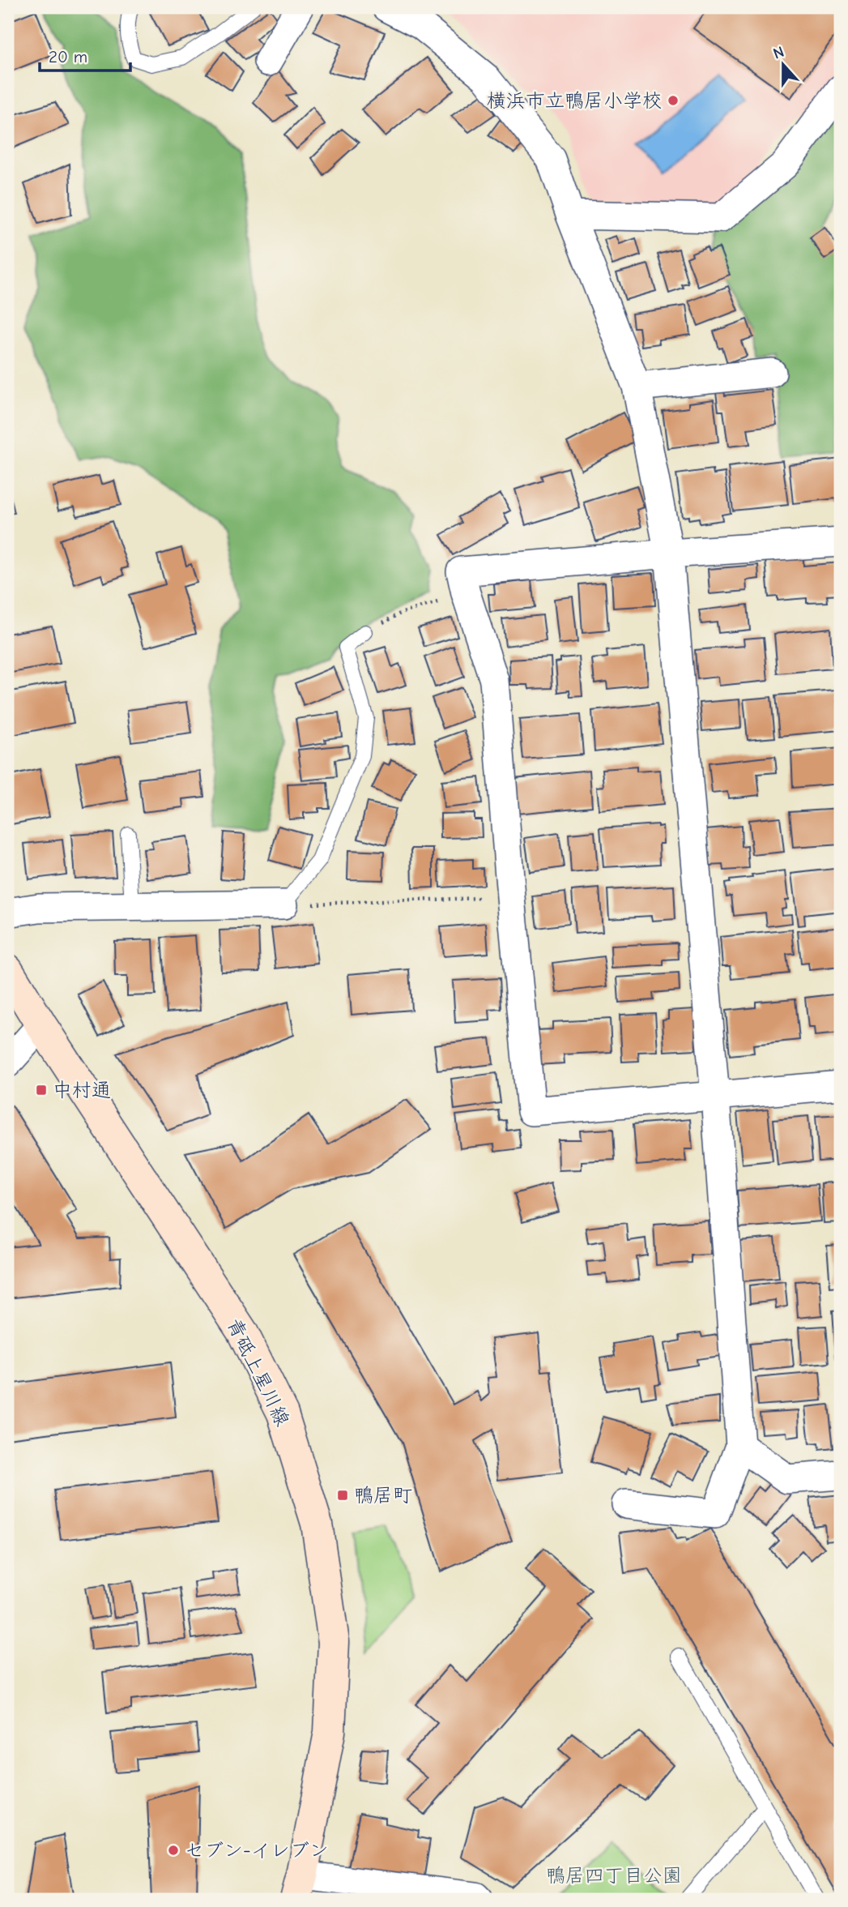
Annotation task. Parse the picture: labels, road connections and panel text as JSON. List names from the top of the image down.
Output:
{
  "streets": {
    "main road": ["青砥上星川線"]
  },
  "parks": ["鴨居四丁目公園"],
  "places": {
    "other": ["横浜市立鴨居小学校", "セブン-イレブン"],
    "transit": ["中村通", "鴨居町"]
  },
  "scale_bar": "20 m",
  "north": "top"
}
